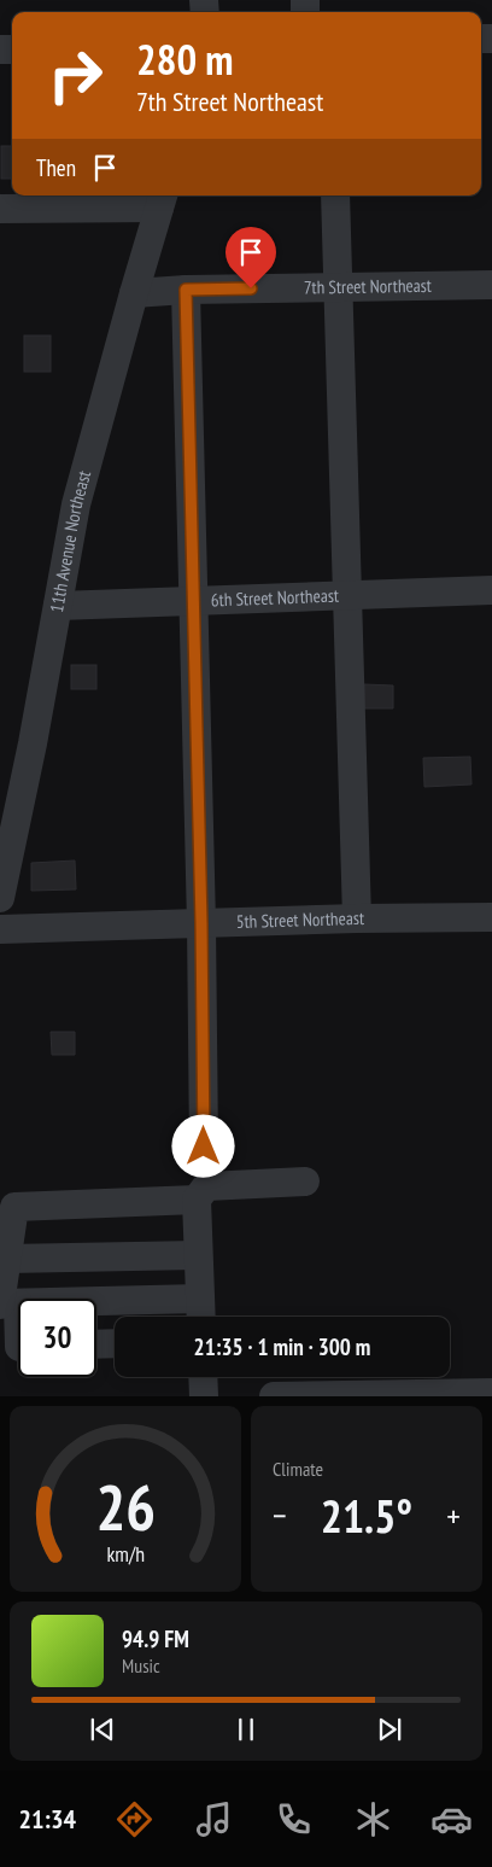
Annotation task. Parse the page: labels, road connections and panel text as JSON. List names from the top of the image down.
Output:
{
  "streets": {
    "street": [
      "7th Street Northeast",
      "11th Avenue Northeast",
      "6th Street Northeast",
      "5th Street Northeast"
    ]
  },
  "crossings": [
    ["7th Street Northeast", "11th Avenue Northeast"],
    ["11th Avenue Northeast", "6th Street Northeast"]
  ],
  "page": {
    "turn": ["280 m", "7th Street Northeast"],
    "then": "Then",
    "limit": "30",
    "trip": "21:35 · 1 min · 300 m",
    "tile": "Climate",
    "heat": ["−", "21.5°", "+"],
    "song": ["94.9 FM", "Music"],
    "tabs": "21:34",
    "gauge": ["26", "km/h"]
  }
}
